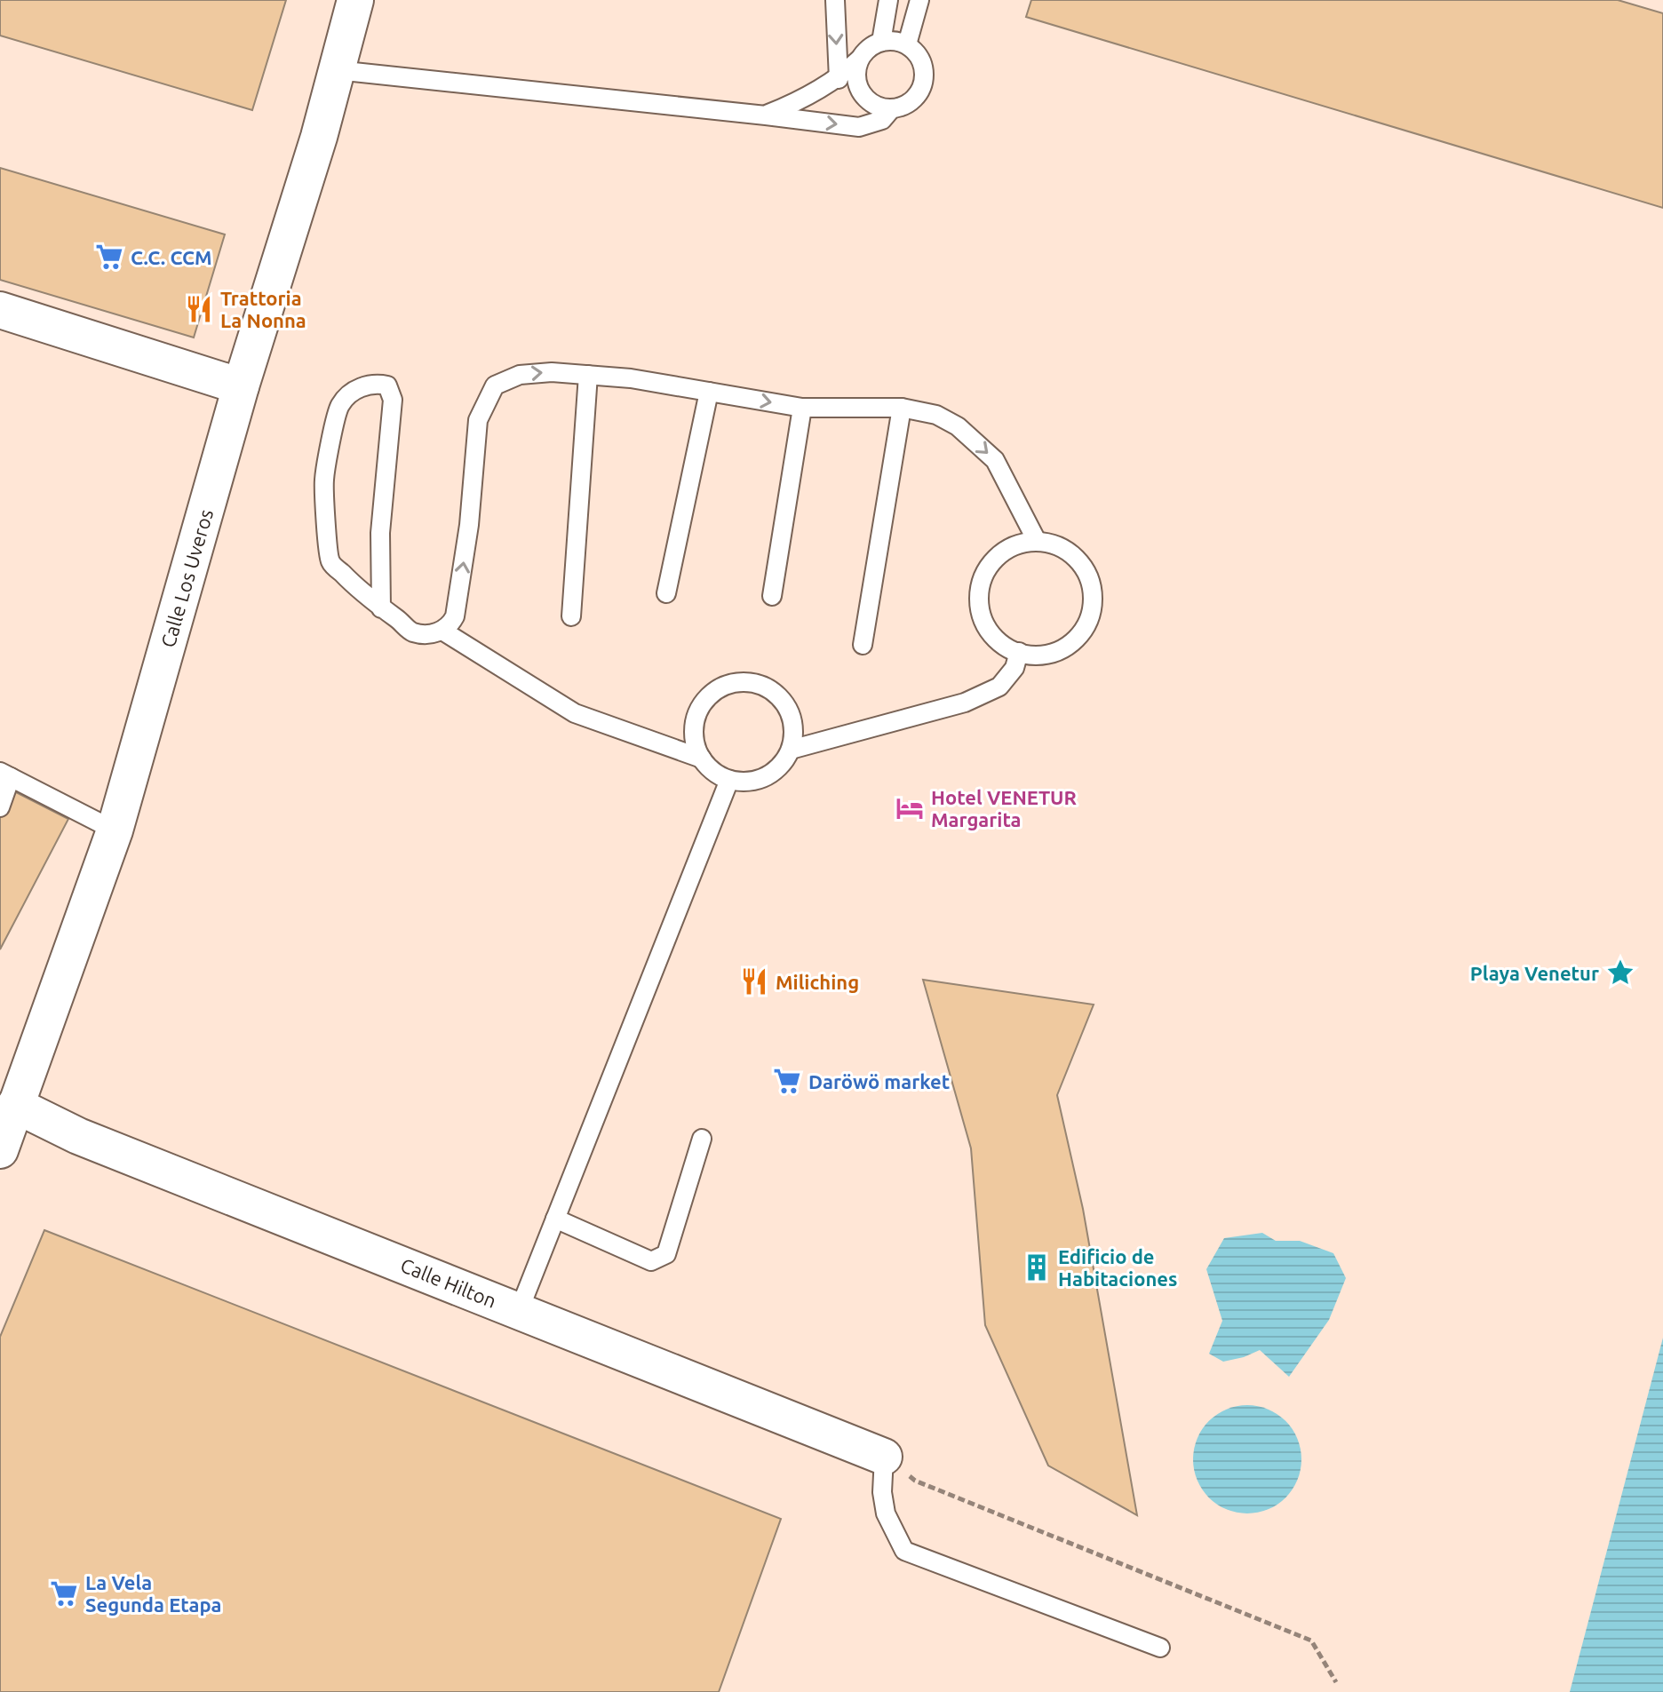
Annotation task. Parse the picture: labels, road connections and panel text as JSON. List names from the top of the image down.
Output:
{
  "streets": {
    "street": ["Calle Los Uveros", "Calle Hilton"]
  },
  "crossings": [
    ["Calle Los Uveros", "Calle Hilton"]
  ],
  "places": {
    "supermarket": ["C.C. CCM", "Daröwö market", "La Vela Segunda Etapa"],
    "restaurant": ["Trattoria La Nonna", "Miliching"],
    "hotel": ["Hotel VENETUR Margarita"],
    "place": ["Playa Venetur"],
    "building": ["Edificio de Habitaciones"]
  }
}
